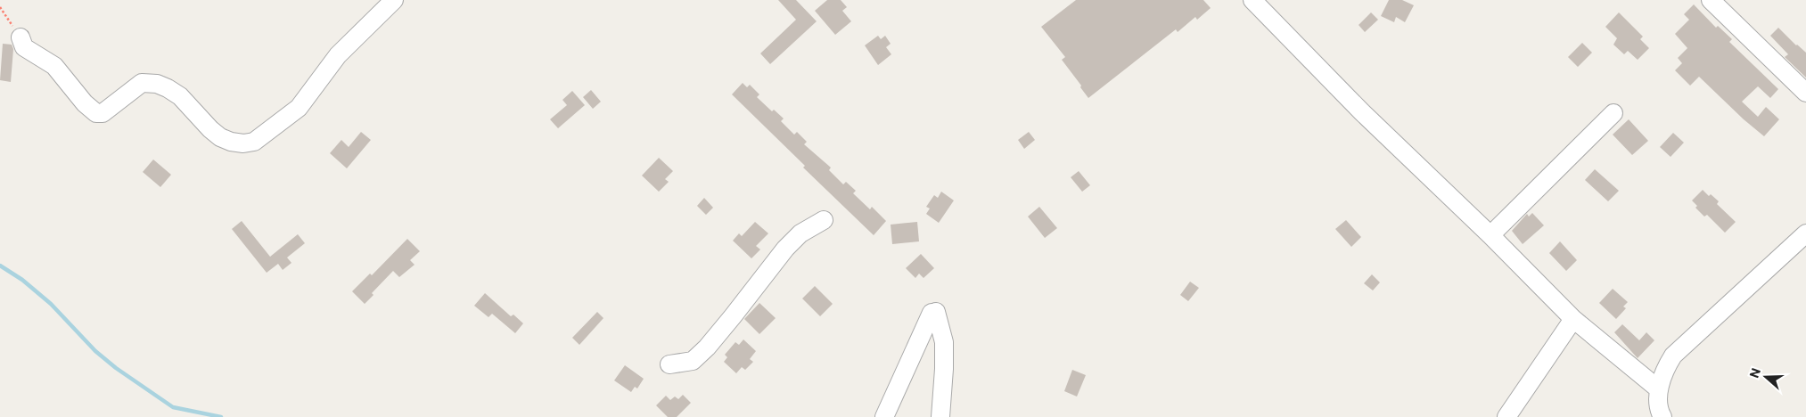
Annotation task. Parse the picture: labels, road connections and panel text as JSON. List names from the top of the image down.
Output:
{
  "north": "left"
}
